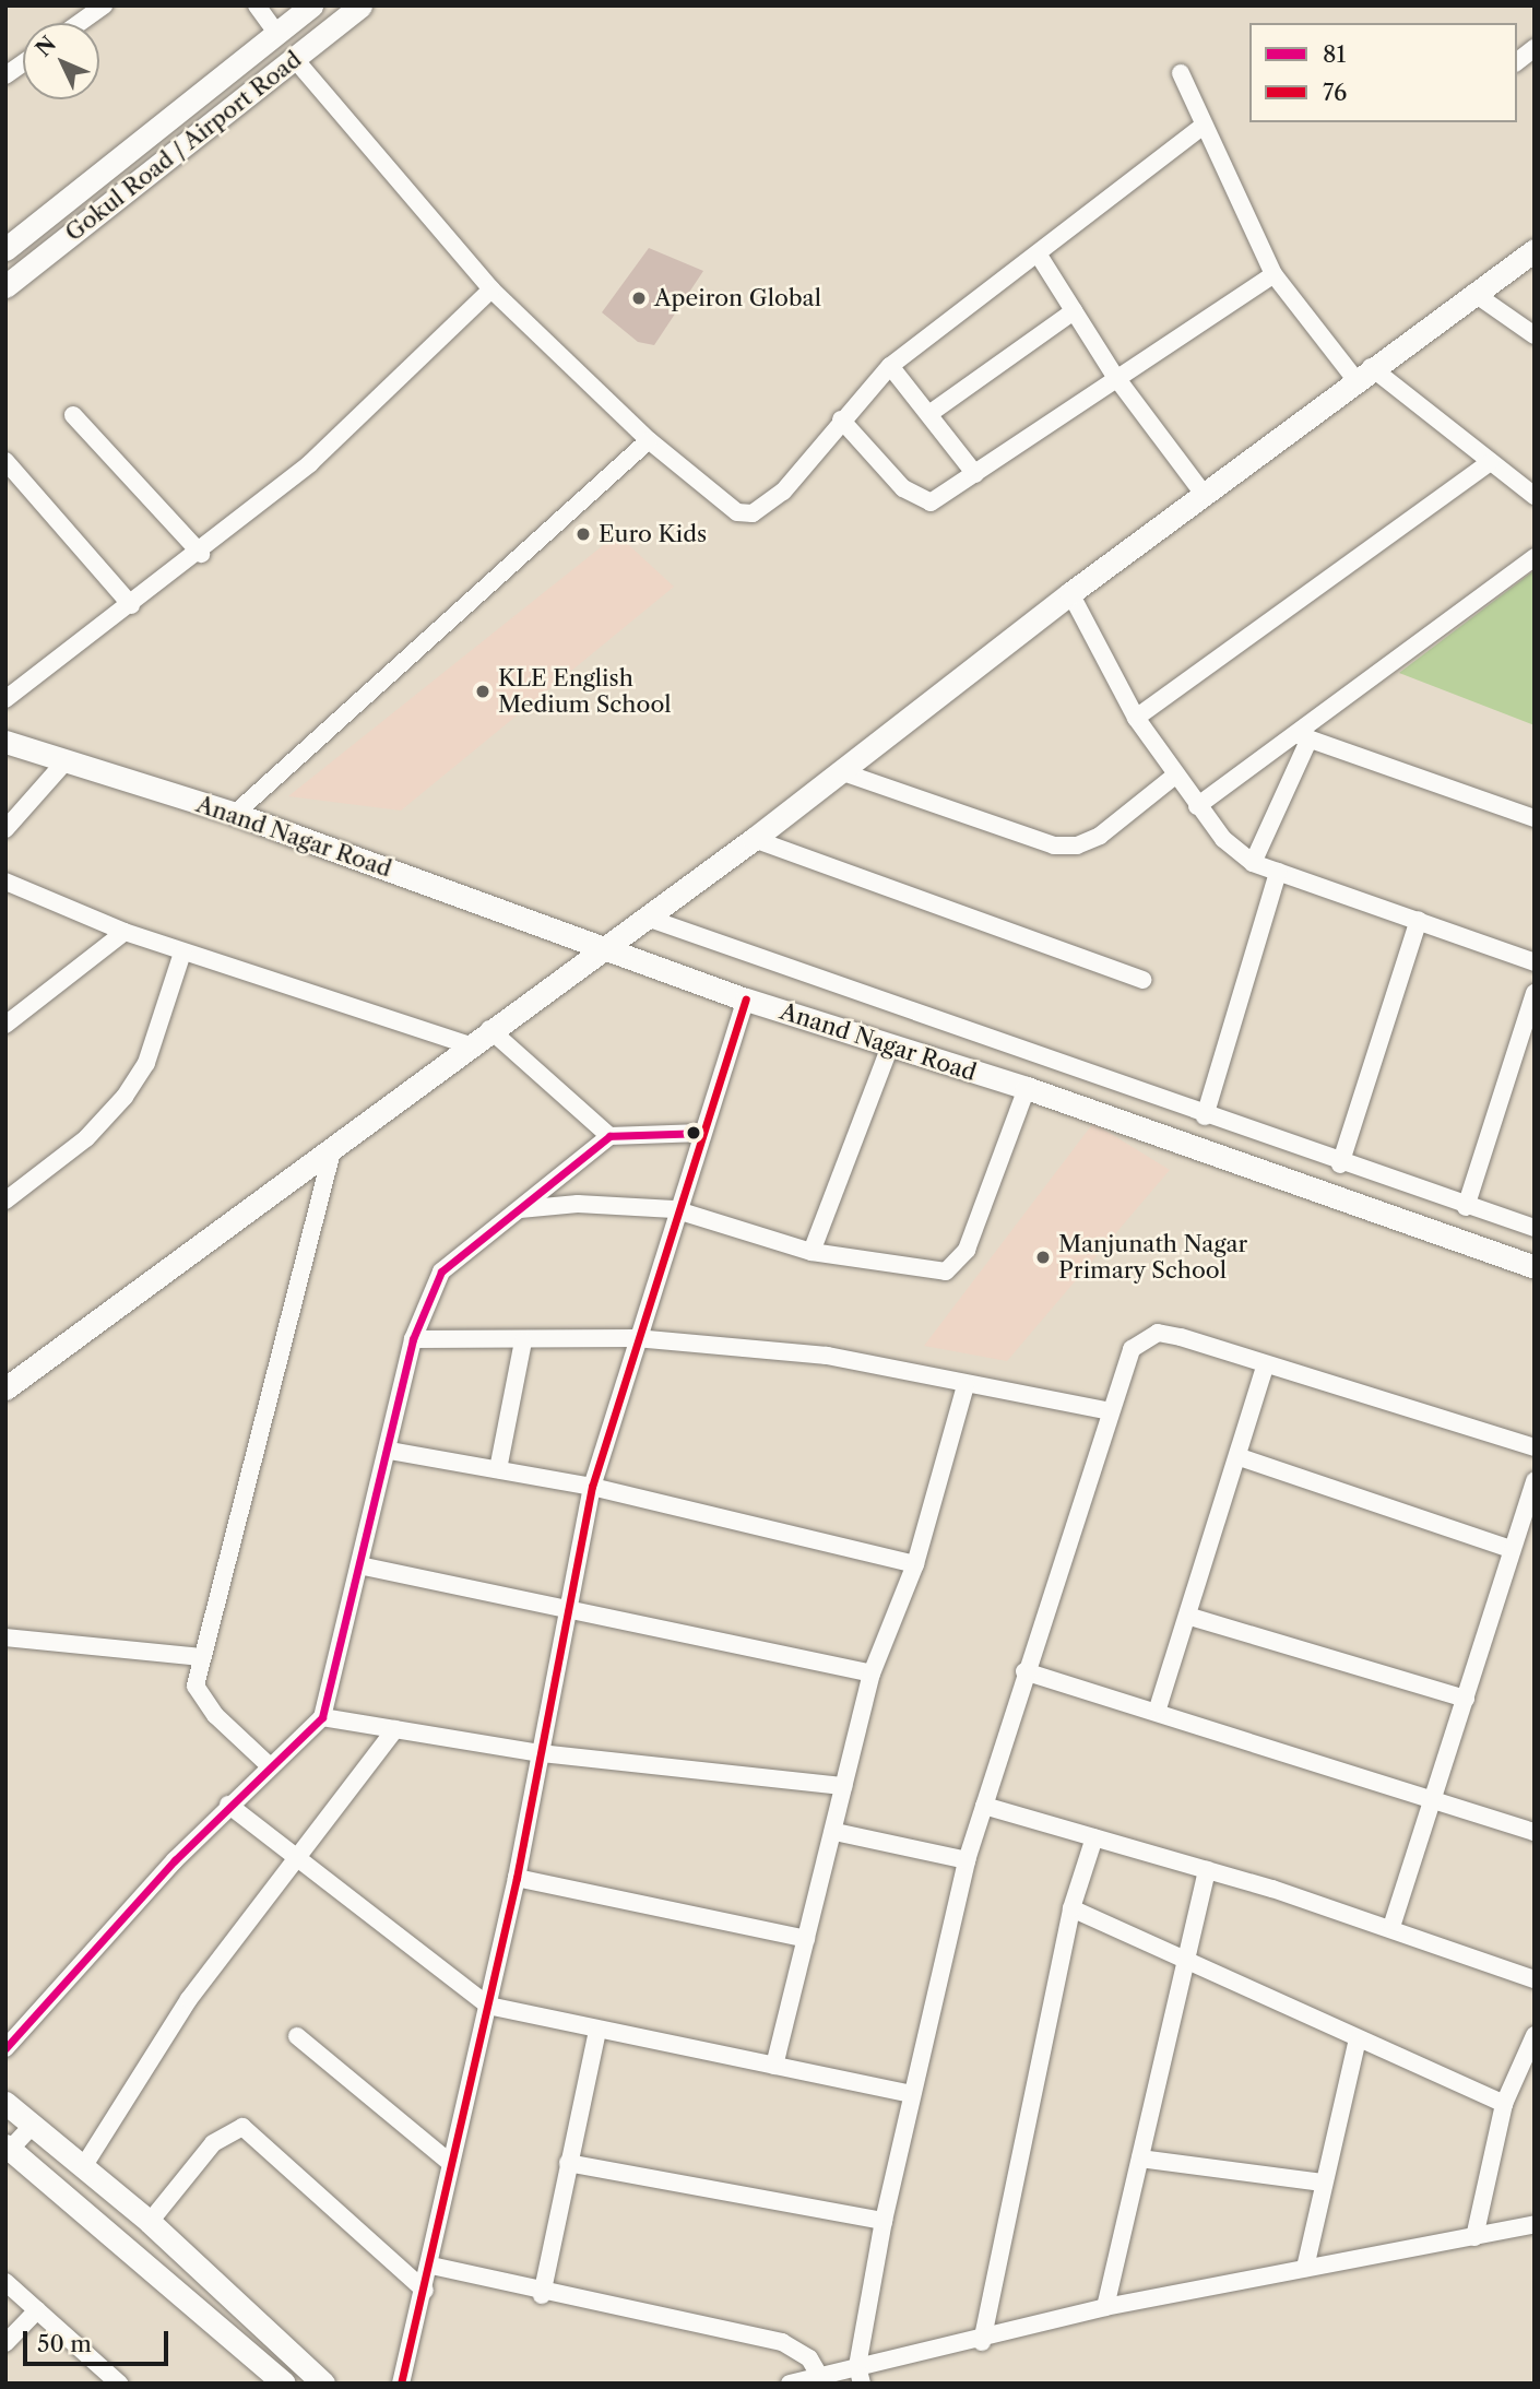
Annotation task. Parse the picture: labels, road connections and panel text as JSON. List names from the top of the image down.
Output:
{
  "streets": {
    "street": ["Gokul Road / Airport Road", "Anand Nagar Road"]
  },
  "places": [
    "Apeiron Global",
    "Euro Kids",
    "KLE English Medium School",
    "Manjunath Nagar Primary School"
  ],
  "lines": ["transit line 76", "transit line 81"],
  "legend": ["81", "76"],
  "scale_bar": "50 m",
  "north": "top left"
}
